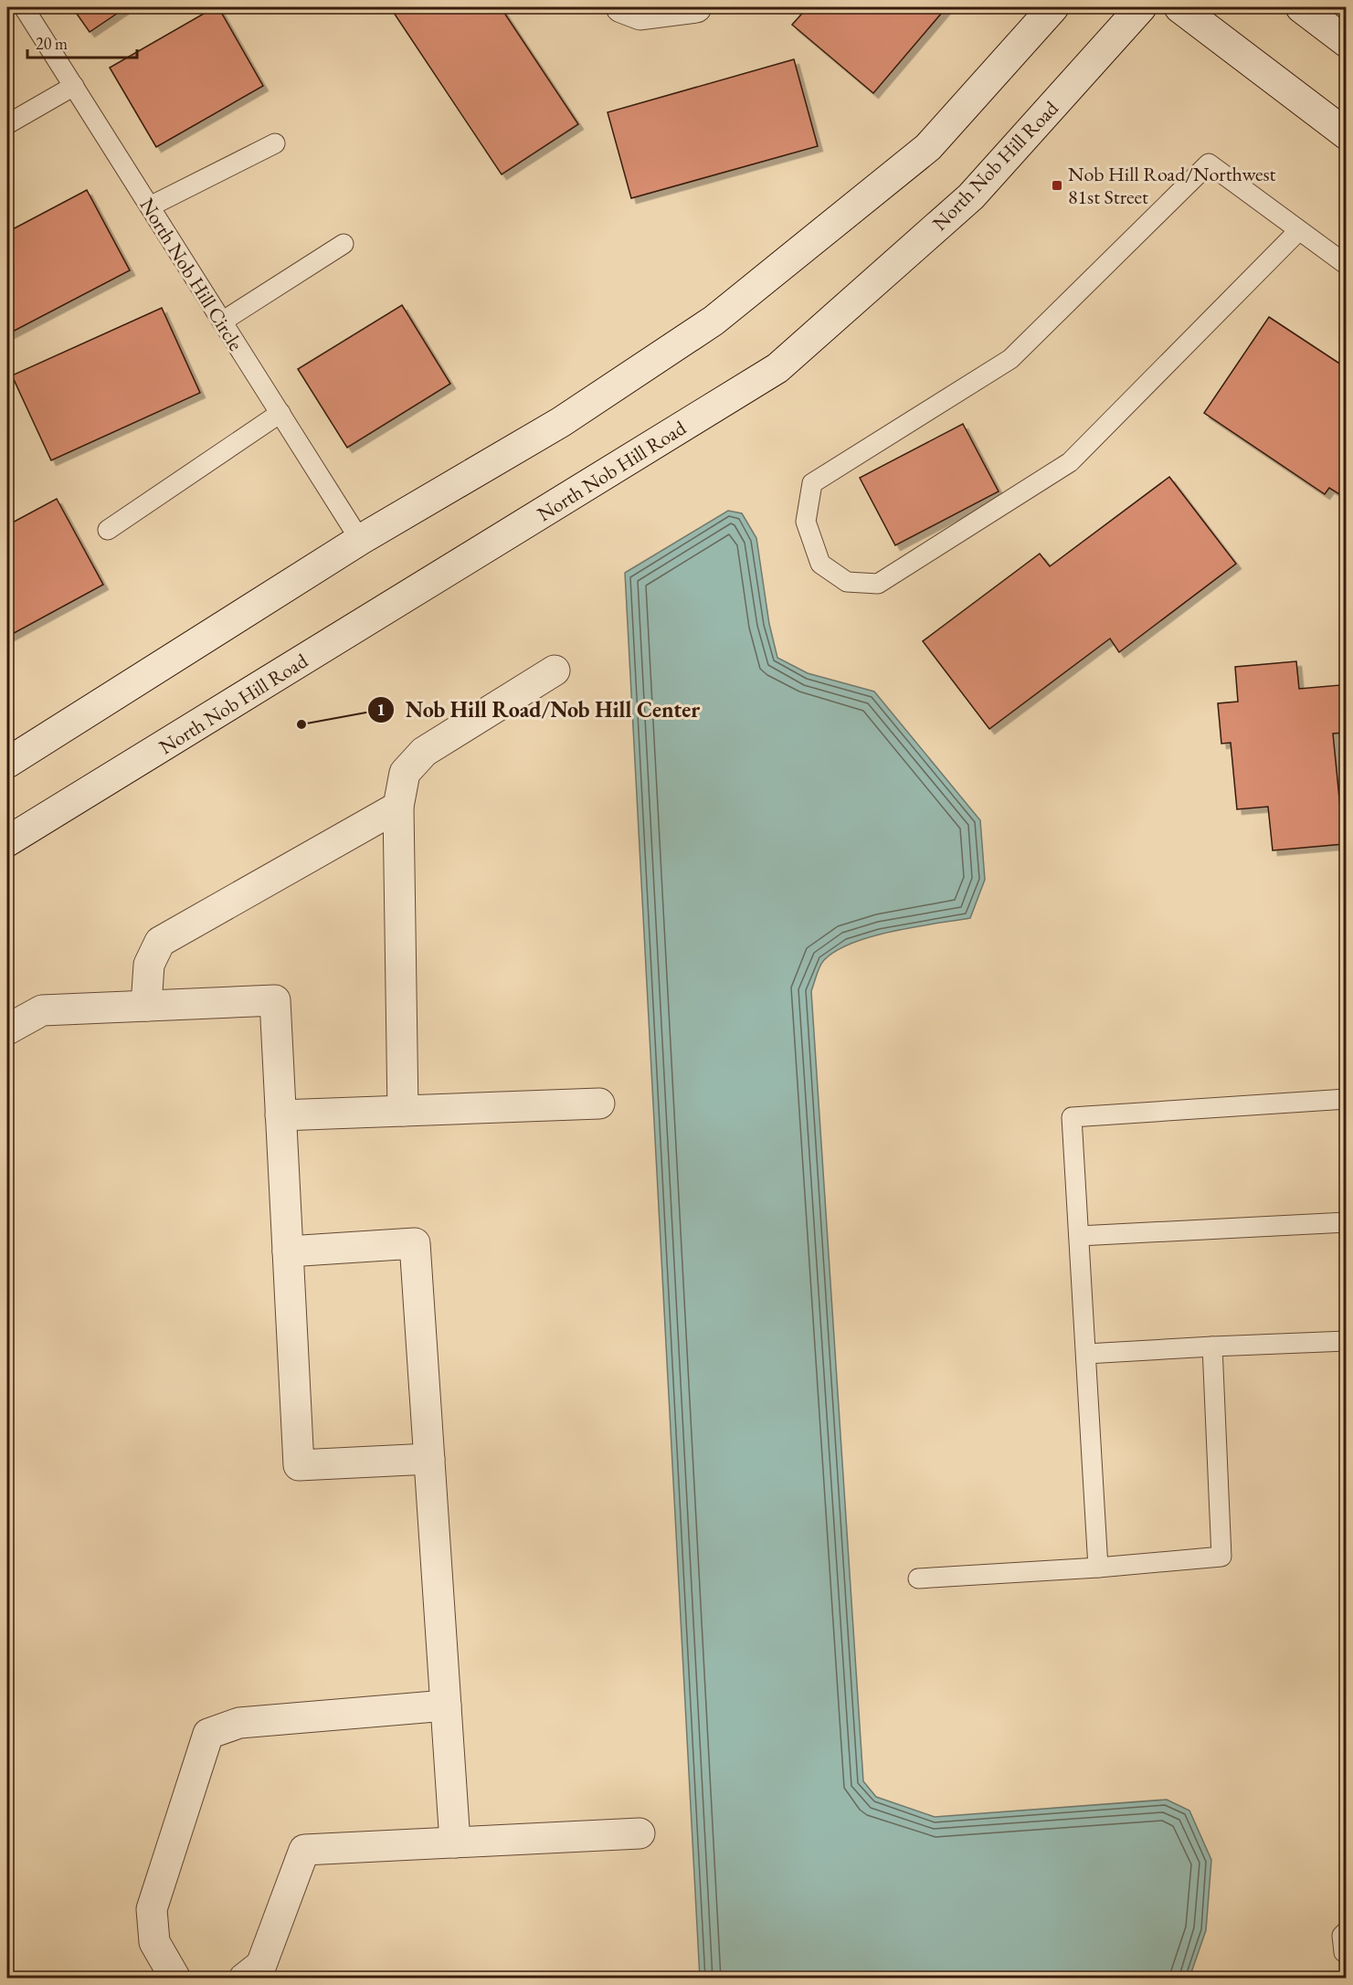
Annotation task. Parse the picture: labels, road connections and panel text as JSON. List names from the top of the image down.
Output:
{
  "streets": {
    "street": ["North Nob Hill Road"],
    "lane": ["North Nob Hill Circle"]
  },
  "places": {
    "transit": ["Nob Hill Road/Northwest 81st Street"],
    "other": ["Nob Hill Road/Nob Hill Center"]
  },
  "scale_bar": "20 m"
}
